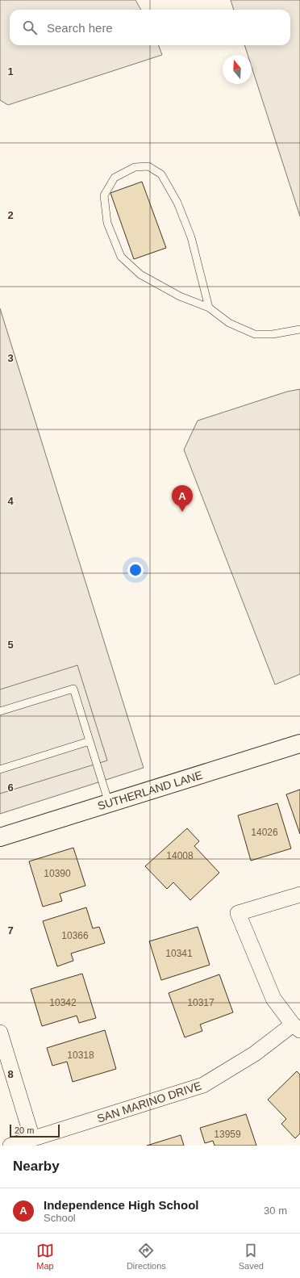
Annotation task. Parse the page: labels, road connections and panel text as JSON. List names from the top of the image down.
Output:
{
  "streets": {
    "street": ["SUTHERLAND LANE", "SAN MARINO DRIVE"]
  },
  "house_numbers": [
    "14026",
    "14008",
    "10390",
    "10366",
    "10341",
    "10342",
    "10317",
    "10318",
    "13959"
  ],
  "scale_bar": "20 m",
  "north": "top",
  "page": {
    "search": "Search here",
    "pins": "A",
    "scale": "20 m",
    "heading": "Nearby",
    "list": [
      {
        "mark": "A",
        "name": "Independence High School",
        "note": "School",
        "value": "30 m"
      }
    ],
    "nav": ["Map", "Directions", "Saved"]
  },
  "grid": {
    "rows": [
      "1",
      "2",
      "3",
      "4",
      "5",
      "6",
      "7",
      "8"
    ]
  }
}
